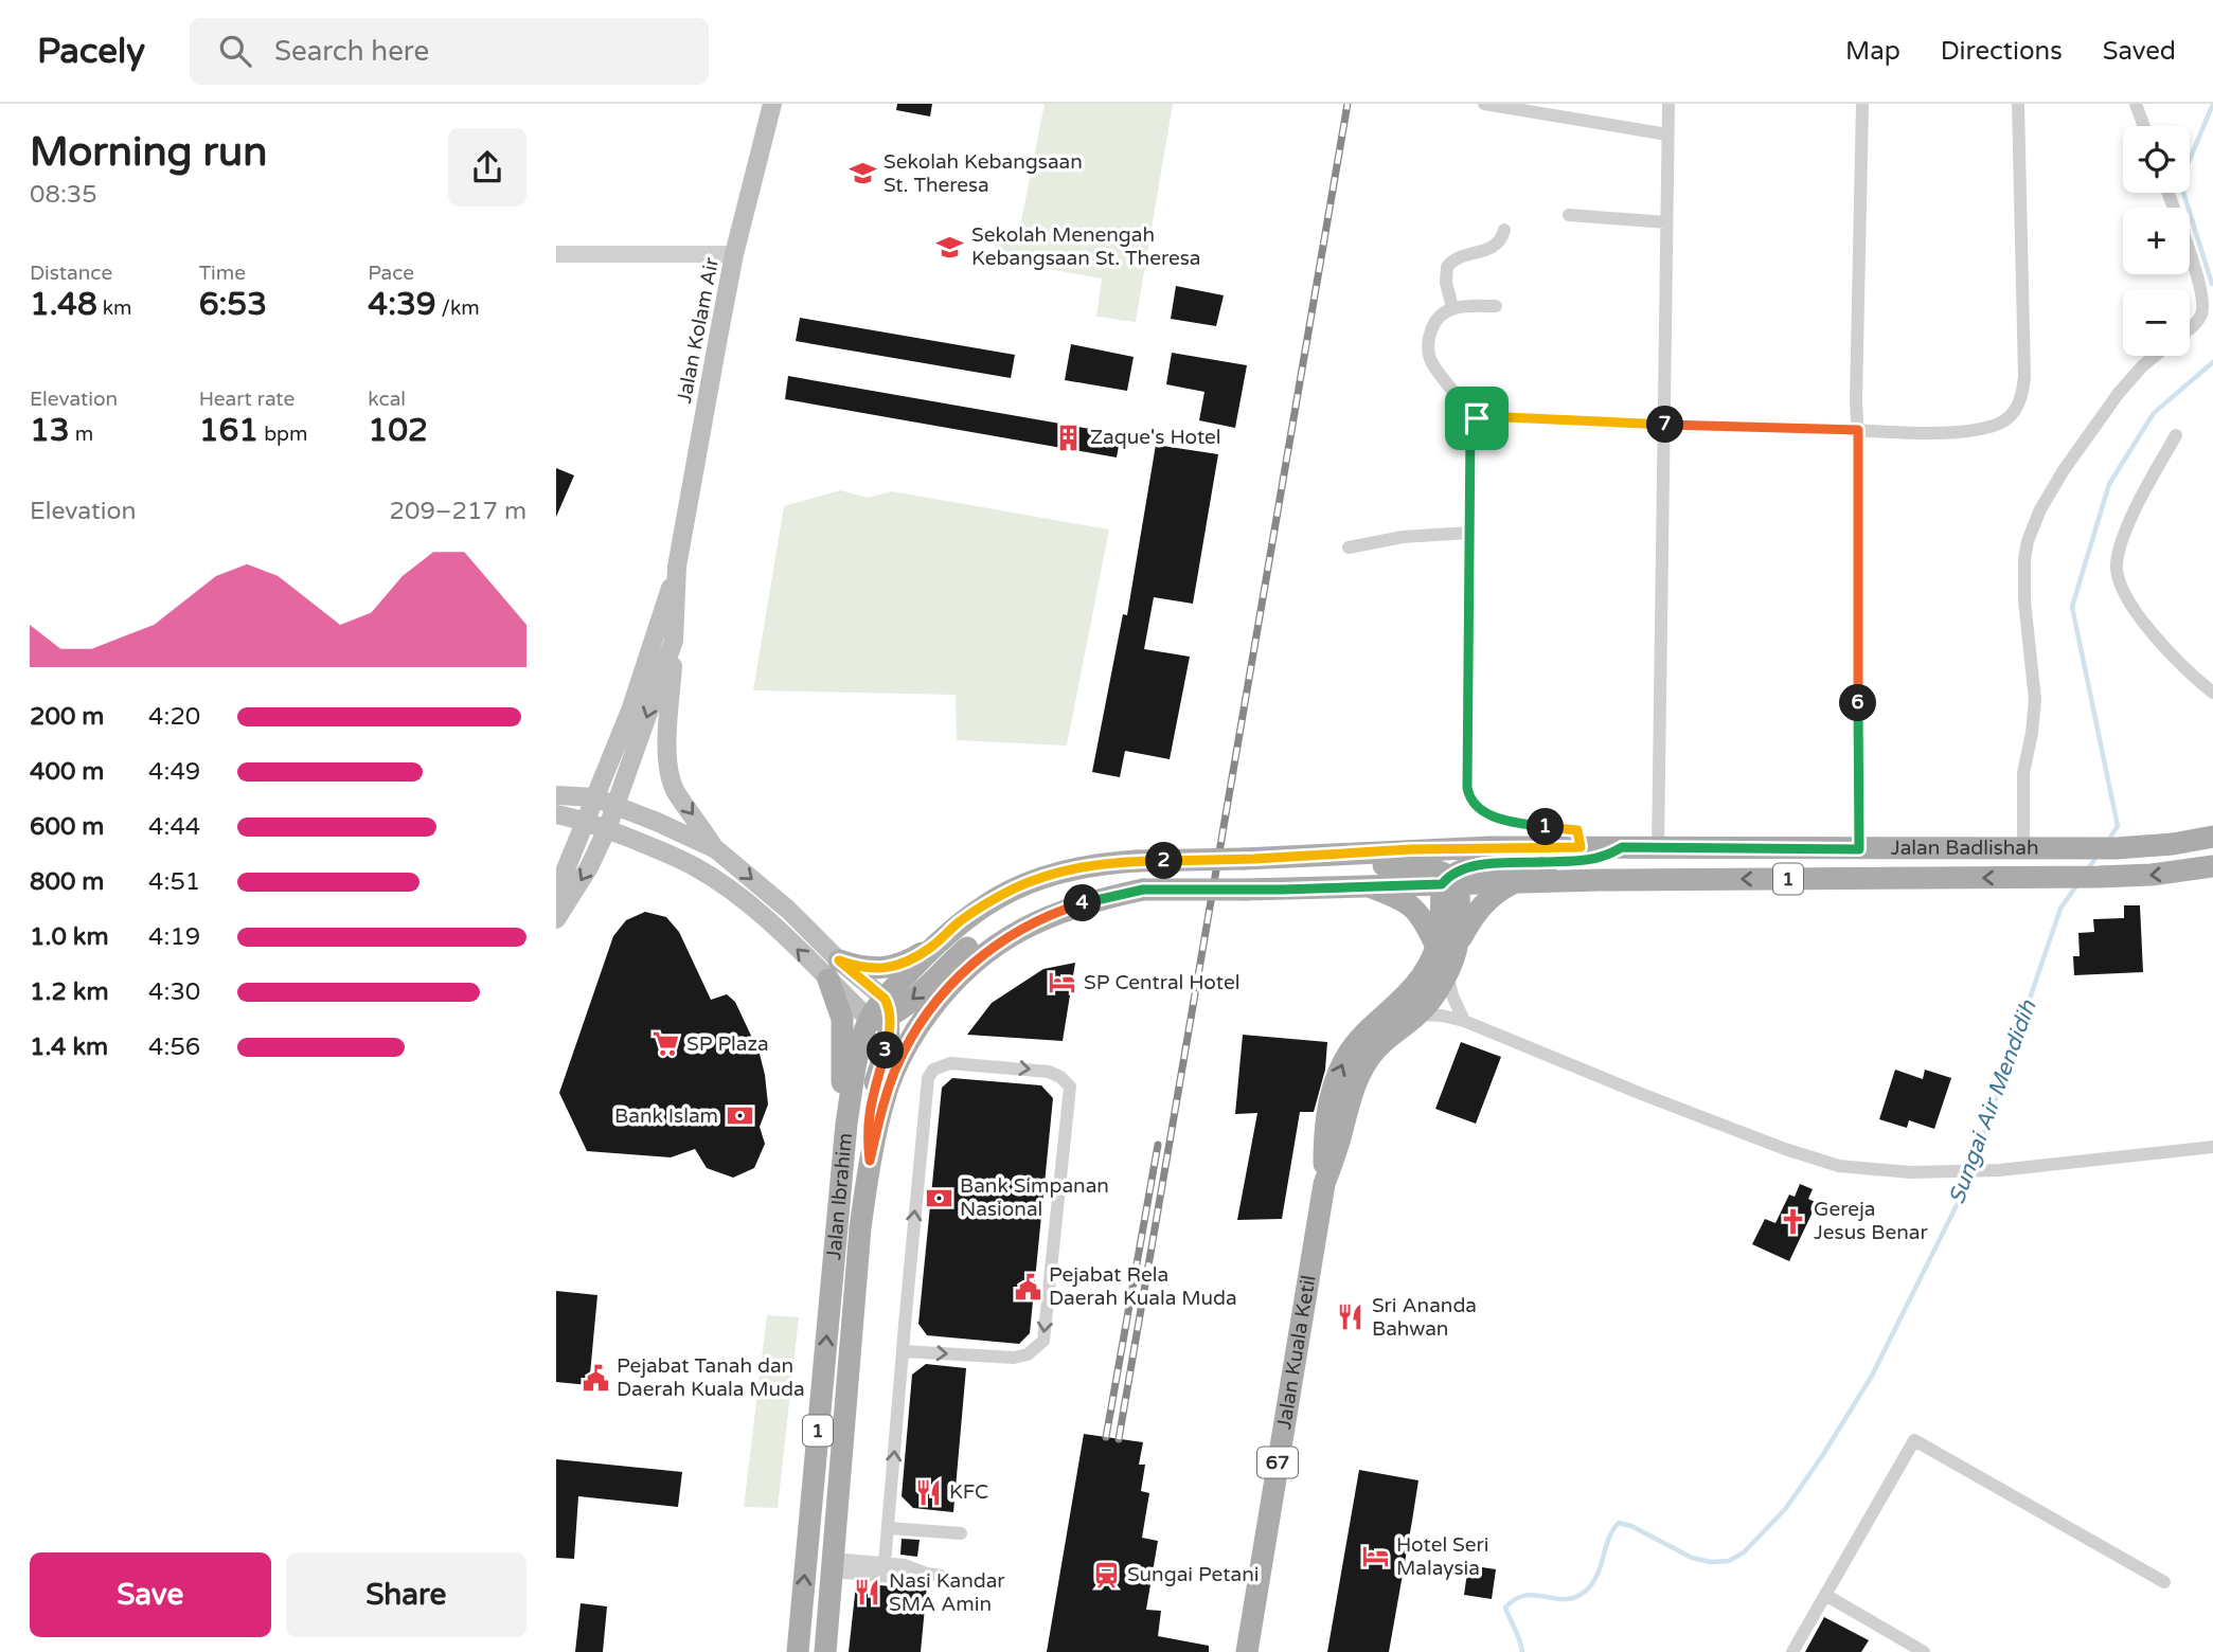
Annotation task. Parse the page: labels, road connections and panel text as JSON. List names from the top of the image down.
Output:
{
  "streets": {
    "main road": [
      "Jalan Kolam Air",
      "Jalan Badlishah",
      "1",
      "Jalan Ibrahim",
      "Jalan Kuala Ketil",
      "67"
    ]
  },
  "crossings": [
    ["Jalan Badlishah", "Jalan Ibrahim"],
    ["Jalan Badlishah", "Jalan Kuala Ketil"]
  ],
  "water": ["Sungai Air Mendidih"],
  "places": {
    "school or university": ["Sekolah Kebangsaan St. Theresa", "Sekolah Menengah Kebangsaan St. Theresa"],
    "building": ["Zaque's Hotel"],
    "hotel": ["SP Central Hotel", "Hotel Seri Malaysia"],
    "supermarket": ["SP Plaza"],
    "bank": ["Bank Islam", "Bank Simpanan Nasional"],
    "church": ["Gereja Jesus Benar"],
    "public building": ["Pejabat Rela Daerah Kuala Muda", "Pejabat Tanah dan Daerah Kuala Muda"],
    "restaurant": ["Sri Ananda Bahwan", "KFC", "Nasi Kandar SMA Amin"],
    "station": ["Sungai Petani"]
  },
  "page": {
    "header": "Pacely",
    "search": "Search here",
    "nav": ["Map", "Directions", "Saved"],
    "heading": ["Morning run", "08:35"],
    "map_buttons": ["+", "−"],
    "stats": [
      ["Distance", "1.48 km"],
      ["Time", "6:53"],
      ["Pace", "4:39 /km"],
      ["Elevation", "13 m"],
      ["Heart rate", "161 bpm"],
      ["kcal", "102"]
    ],
    "pins": [
      "7",
      "6",
      "1",
      "2",
      "4",
      "3"
    ],
    "chart": ["Elevation", "209–217 m"],
    "list": [
      {
        "name": "200 m",
        "note": "4:20"
      },
      {
        "name": "400 m",
        "note": "4:49"
      },
      {
        "name": "600 m",
        "note": "4:44"
      },
      {
        "name": "800 m",
        "note": "4:51"
      },
      {
        "name": "1.0 km",
        "note": "4:19"
      },
      {
        "name": "1.2 km",
        "note": "4:30"
      },
      {
        "name": "1.4 km",
        "note": "4:56"
      }
    ],
    "buttons": ["Save", "Share"]
  }
}
